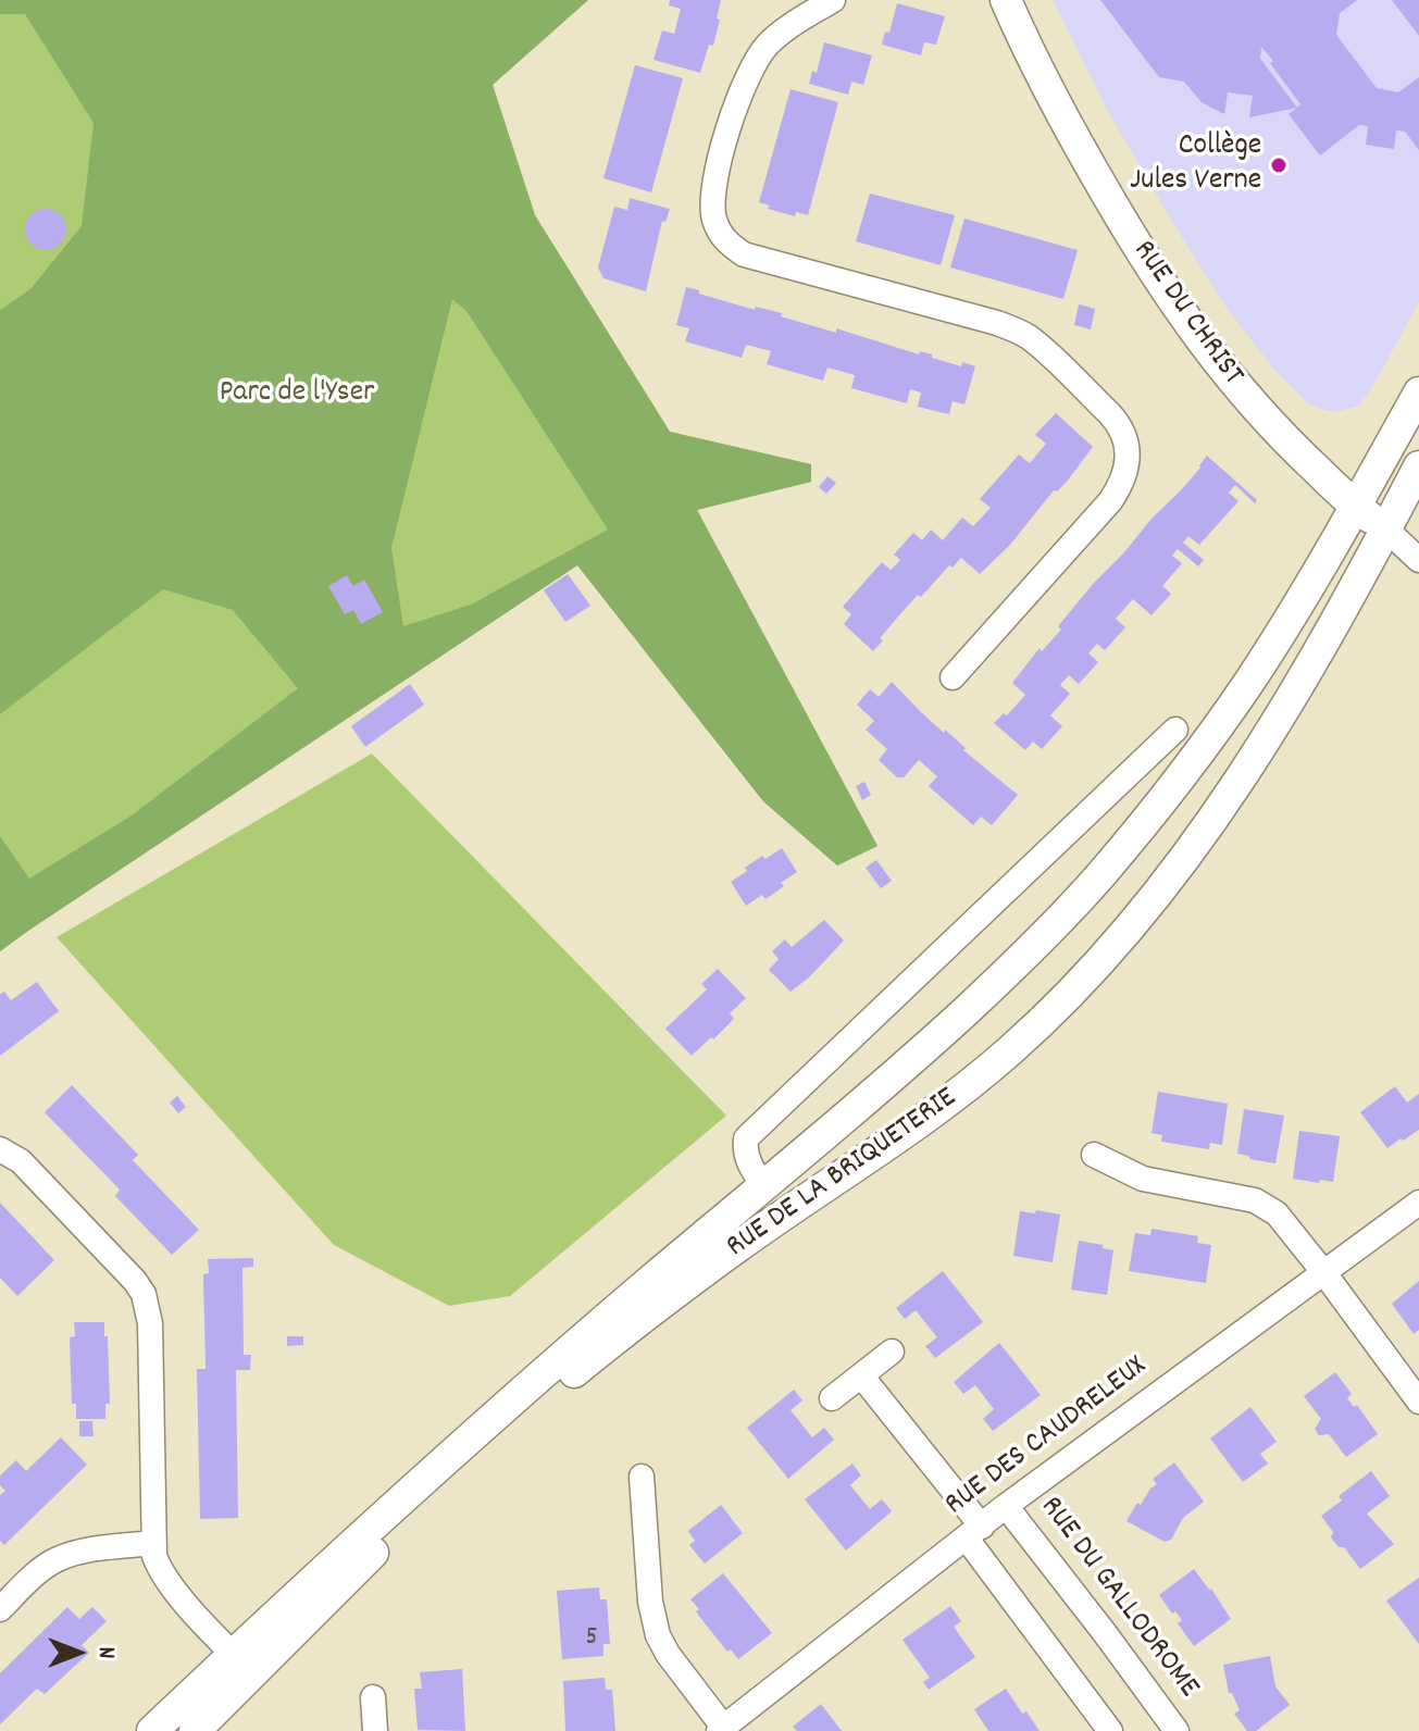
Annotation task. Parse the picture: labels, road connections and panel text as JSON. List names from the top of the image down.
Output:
{
  "streets": {
    "street": [
      "RUE DU CHRIST",
      "RUE DE LA BRIQUETERIE",
      "RUE DES CAUDRELEUX",
      "RUE DU GALLODROME"
    ]
  },
  "crossings": [
    ["RUE DU CHRIST", "RUE DE LA BRIQUETERIE"],
    ["RUE DES CAUDRELEUX", "RUE DU GALLODROME"]
  ],
  "parks": ["Parc de l'Yser"],
  "places": ["Collège Jules Verne"],
  "house_numbers": ["5"],
  "north": "right"
}
